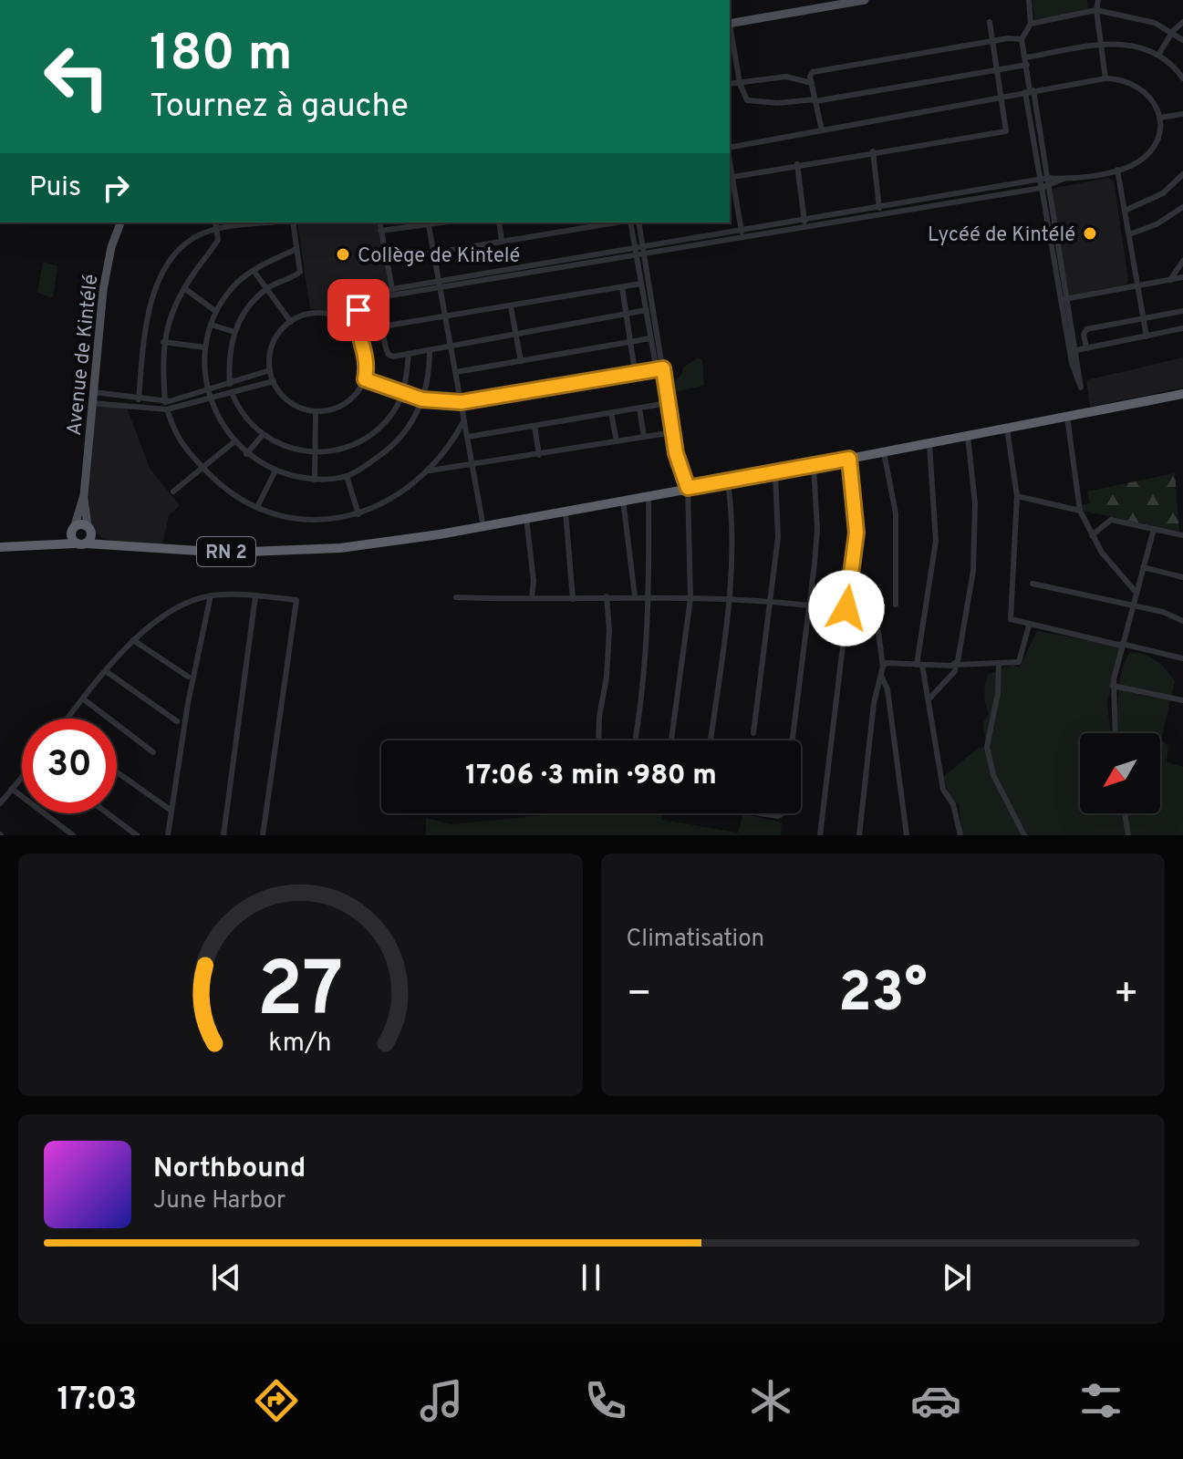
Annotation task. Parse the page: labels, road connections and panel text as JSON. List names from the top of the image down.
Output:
{
  "streets": {
    "highway": ["RN 2"],
    "main road": ["Avenue de Kintélé"]
  },
  "crossings": [
    ["Avenue de Kintélé", "RN 2"]
  ],
  "places": ["Lycéé de Kintélé", "Collège de Kintelé"],
  "north": "bottom left",
  "page": {
    "turn": ["180 m", "Tournez à gauche"],
    "then": "Puis",
    "limit": "30",
    "trip": "17:06 · 3 min · 980 m",
    "tile": "Climatisation",
    "heat": ["−", "23°", "+"],
    "song": ["Northbound", "June Harbor"],
    "tabs": "17:03",
    "gauge": ["27", "km/h"]
  }
}
